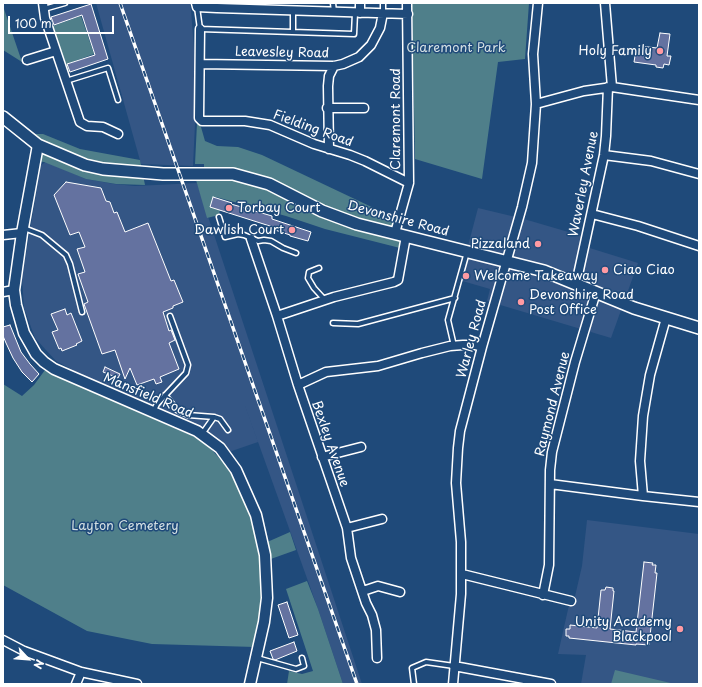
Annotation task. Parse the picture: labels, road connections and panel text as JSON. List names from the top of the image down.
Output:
{
  "streets": {
    "main road": ["Devonshire Road"],
    "street": [
      "Leavesley Road",
      "Claremont Road",
      "Fielding Road",
      "Waverley Avenue",
      "Warley Road",
      "Mansfield Road",
      "Raymond Avenue",
      "Bexley Avenue"
    ]
  },
  "crossings": [
    ["Leavesley Road", "Fielding Road"],
    ["Claremont Road", "Fielding Road"],
    ["Claremont Road", "Devonshire Road"],
    ["Waverley Avenue", "Devonshire Road"],
    ["Devonshire Road", "Warley Road"],
    ["Devonshire Road", "Mansfield Road"],
    ["Devonshire Road", "Raymond Avenue"]
  ],
  "parks": ["Claremont Park", "Layton Cemetery"],
  "places": [
    "Holy Family",
    "Torbay Court",
    "Dawlish Court",
    "Pizzaland",
    "Ciao Ciao",
    "Welcome Takeaway",
    "Devonshire Road Post Office",
    "Unity Academy Blackpool"
  ],
  "scale_bar": "100 m",
  "north": "bottom right"
}
